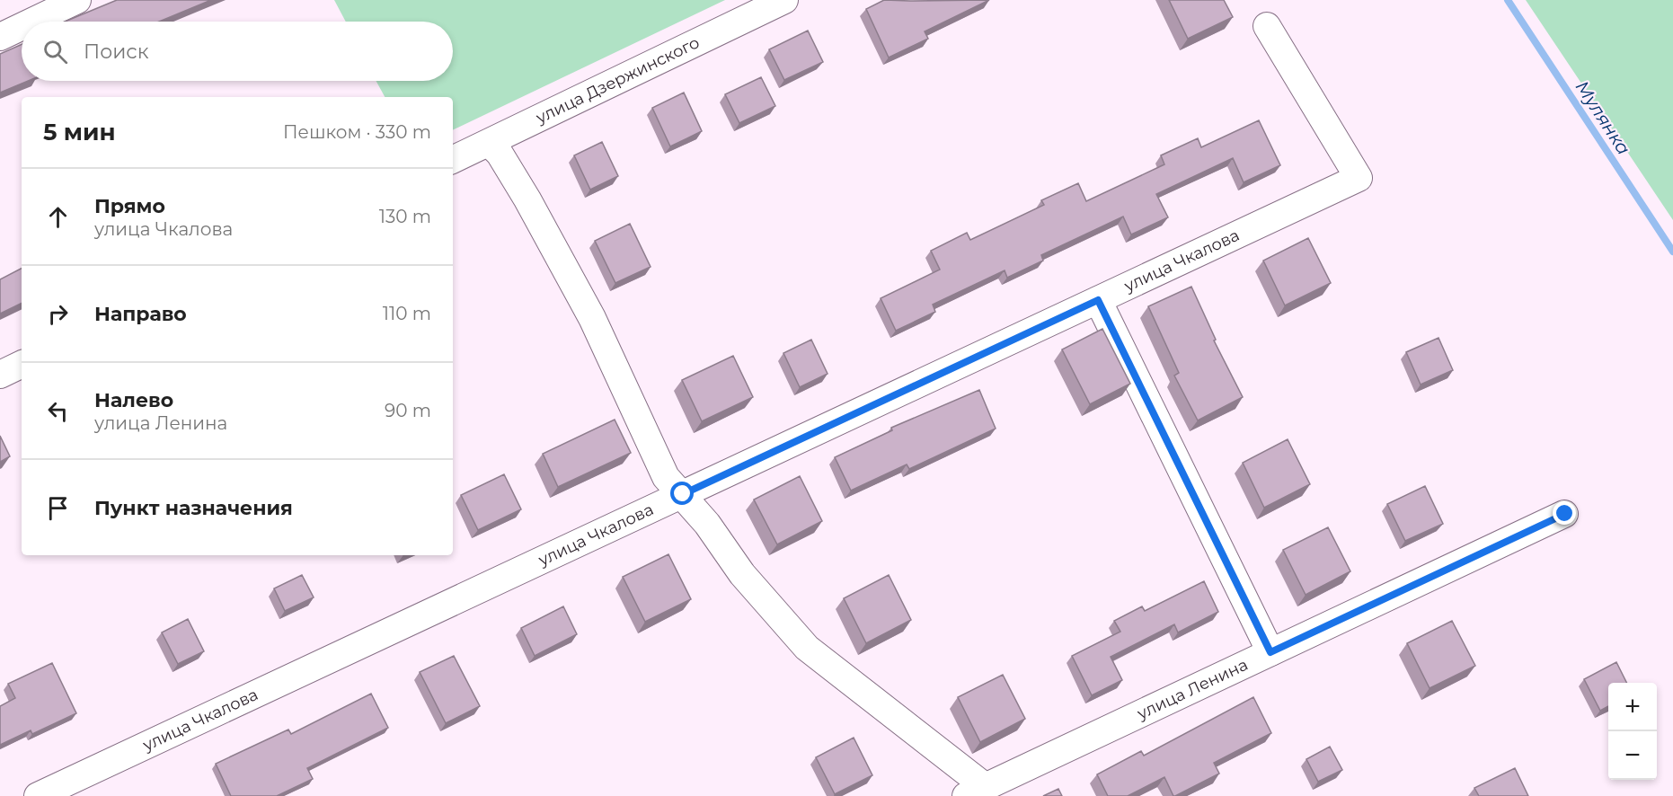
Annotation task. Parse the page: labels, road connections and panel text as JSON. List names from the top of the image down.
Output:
{
  "streets": {
    "street": ["улица Дзержинского", "улица Чкалова", "улица Ленина"]
  },
  "water": ["Мулянка"],
  "page": {
    "search": "Поиск",
    "heading": ["5 мин", "Пешком · 330 m"],
    "list": [
      ["Прямо", "улица Чкалова", "130 m"],
      ["Направо", "110 m"],
      ["Налево", "улица Ленина", "90 m"],
      "Пункт назначения"
    ],
    "map_buttons": ["+", "−"]
  }
}
